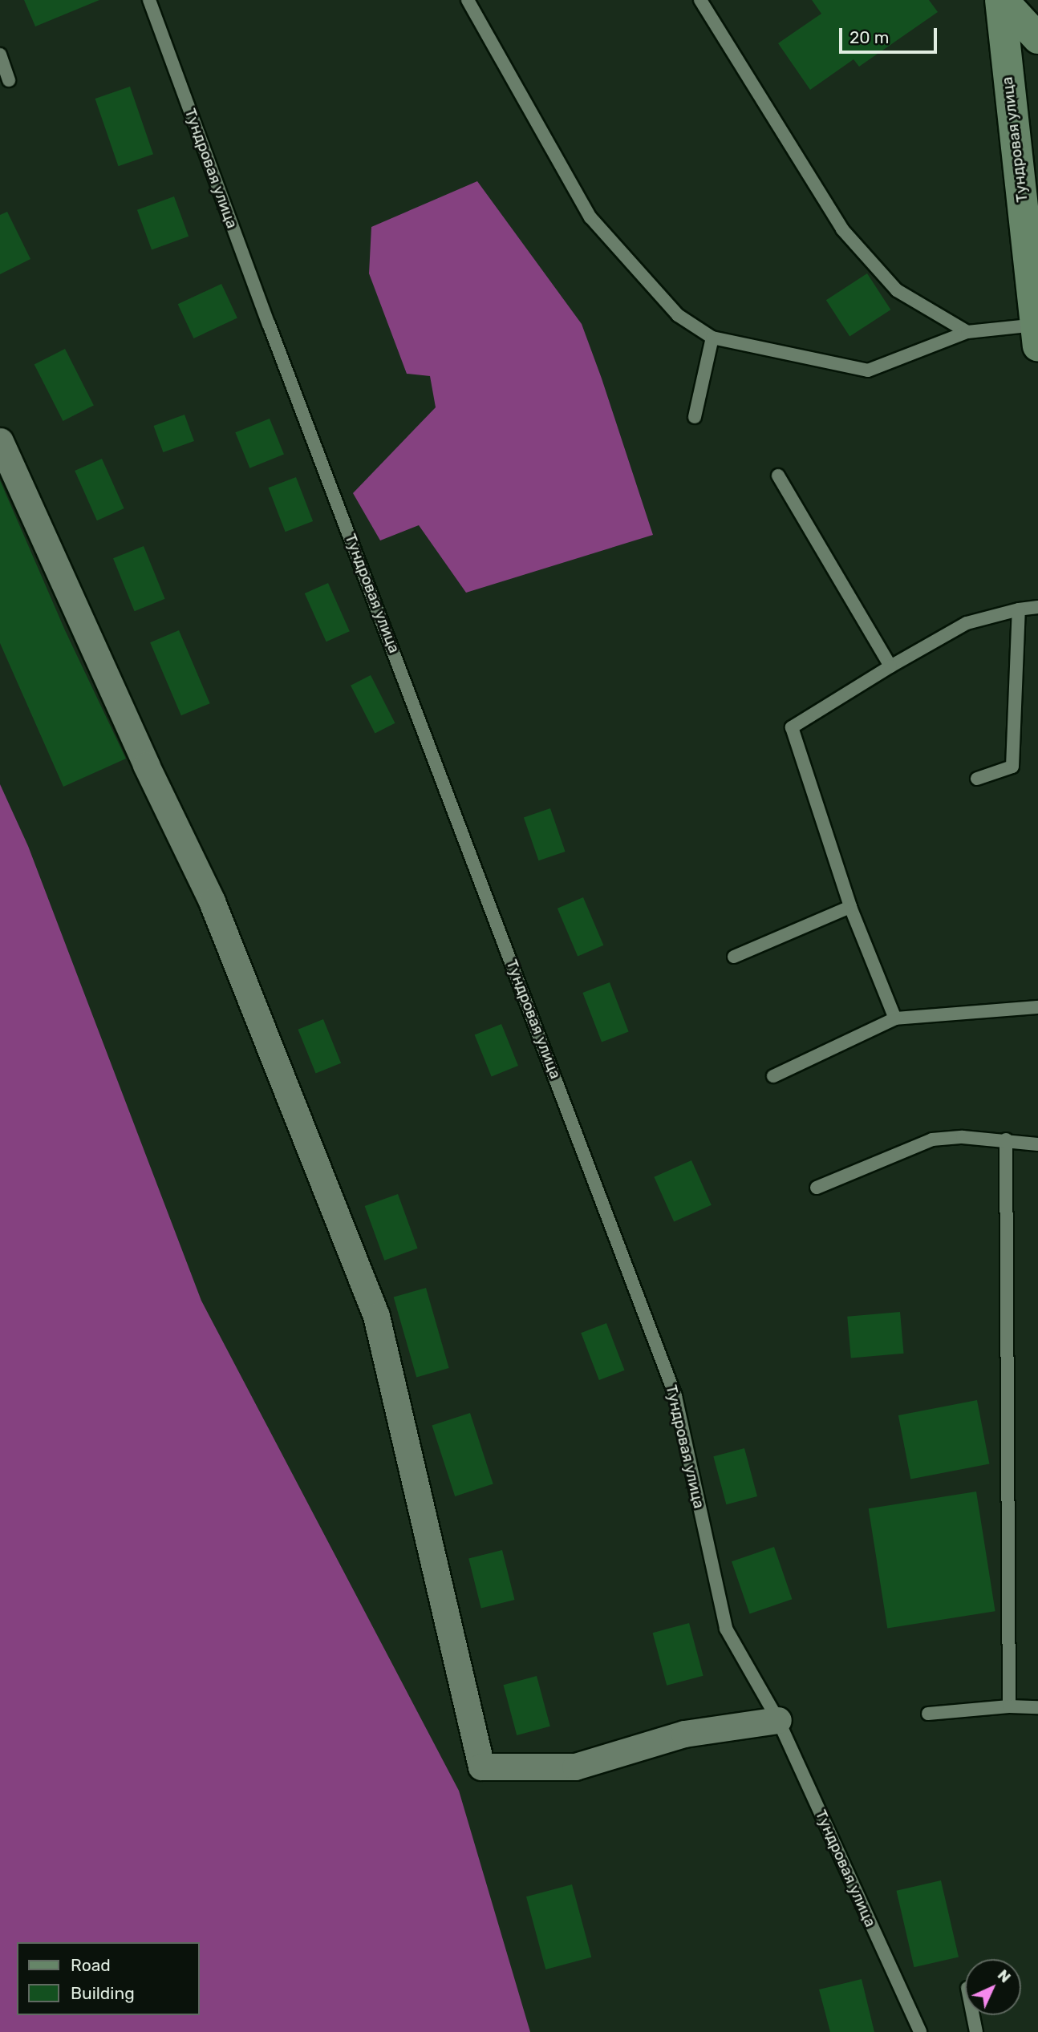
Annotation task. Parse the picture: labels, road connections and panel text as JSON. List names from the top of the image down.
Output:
{
  "streets": {
    "main road": ["Тундровая улица"]
  },
  "legend": ["Road", "Building"],
  "scale_bar": "20 m",
  "north": "top right"
}
